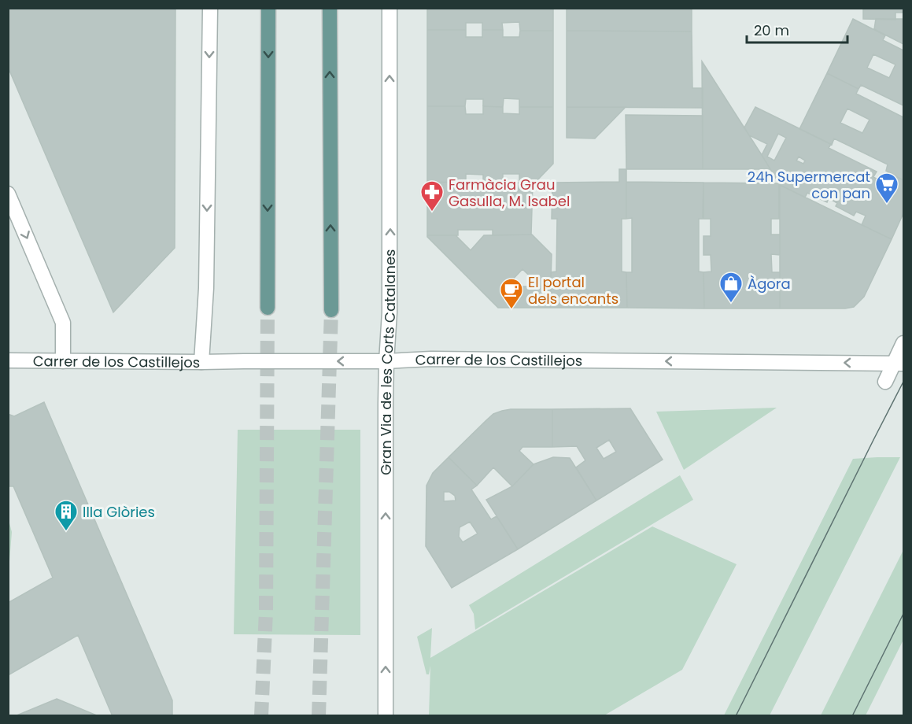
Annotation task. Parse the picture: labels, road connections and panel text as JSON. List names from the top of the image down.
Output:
{
  "streets": {
    "street": ["Carrer de los Castillejos", "Gran Via de les Corts Catalanes"]
  },
  "crossings": [
    ["Carrer de los Castillejos", "Gran Via de les Corts Catalanes"]
  ],
  "one_way": ["Carrer de los Castillejos", "Gran Via de les Corts Catalanes"],
  "places": {
    "supermarket": ["24h Supermercat con pan"],
    "pharmacy": ["Farmàcia Grau Gasulla, M. Isabel"],
    "shop": ["Àgora"],
    "cafe": ["El portal dels encants"],
    "building": ["Illa Glòries"]
  },
  "scale_bar": "20 m"
}
